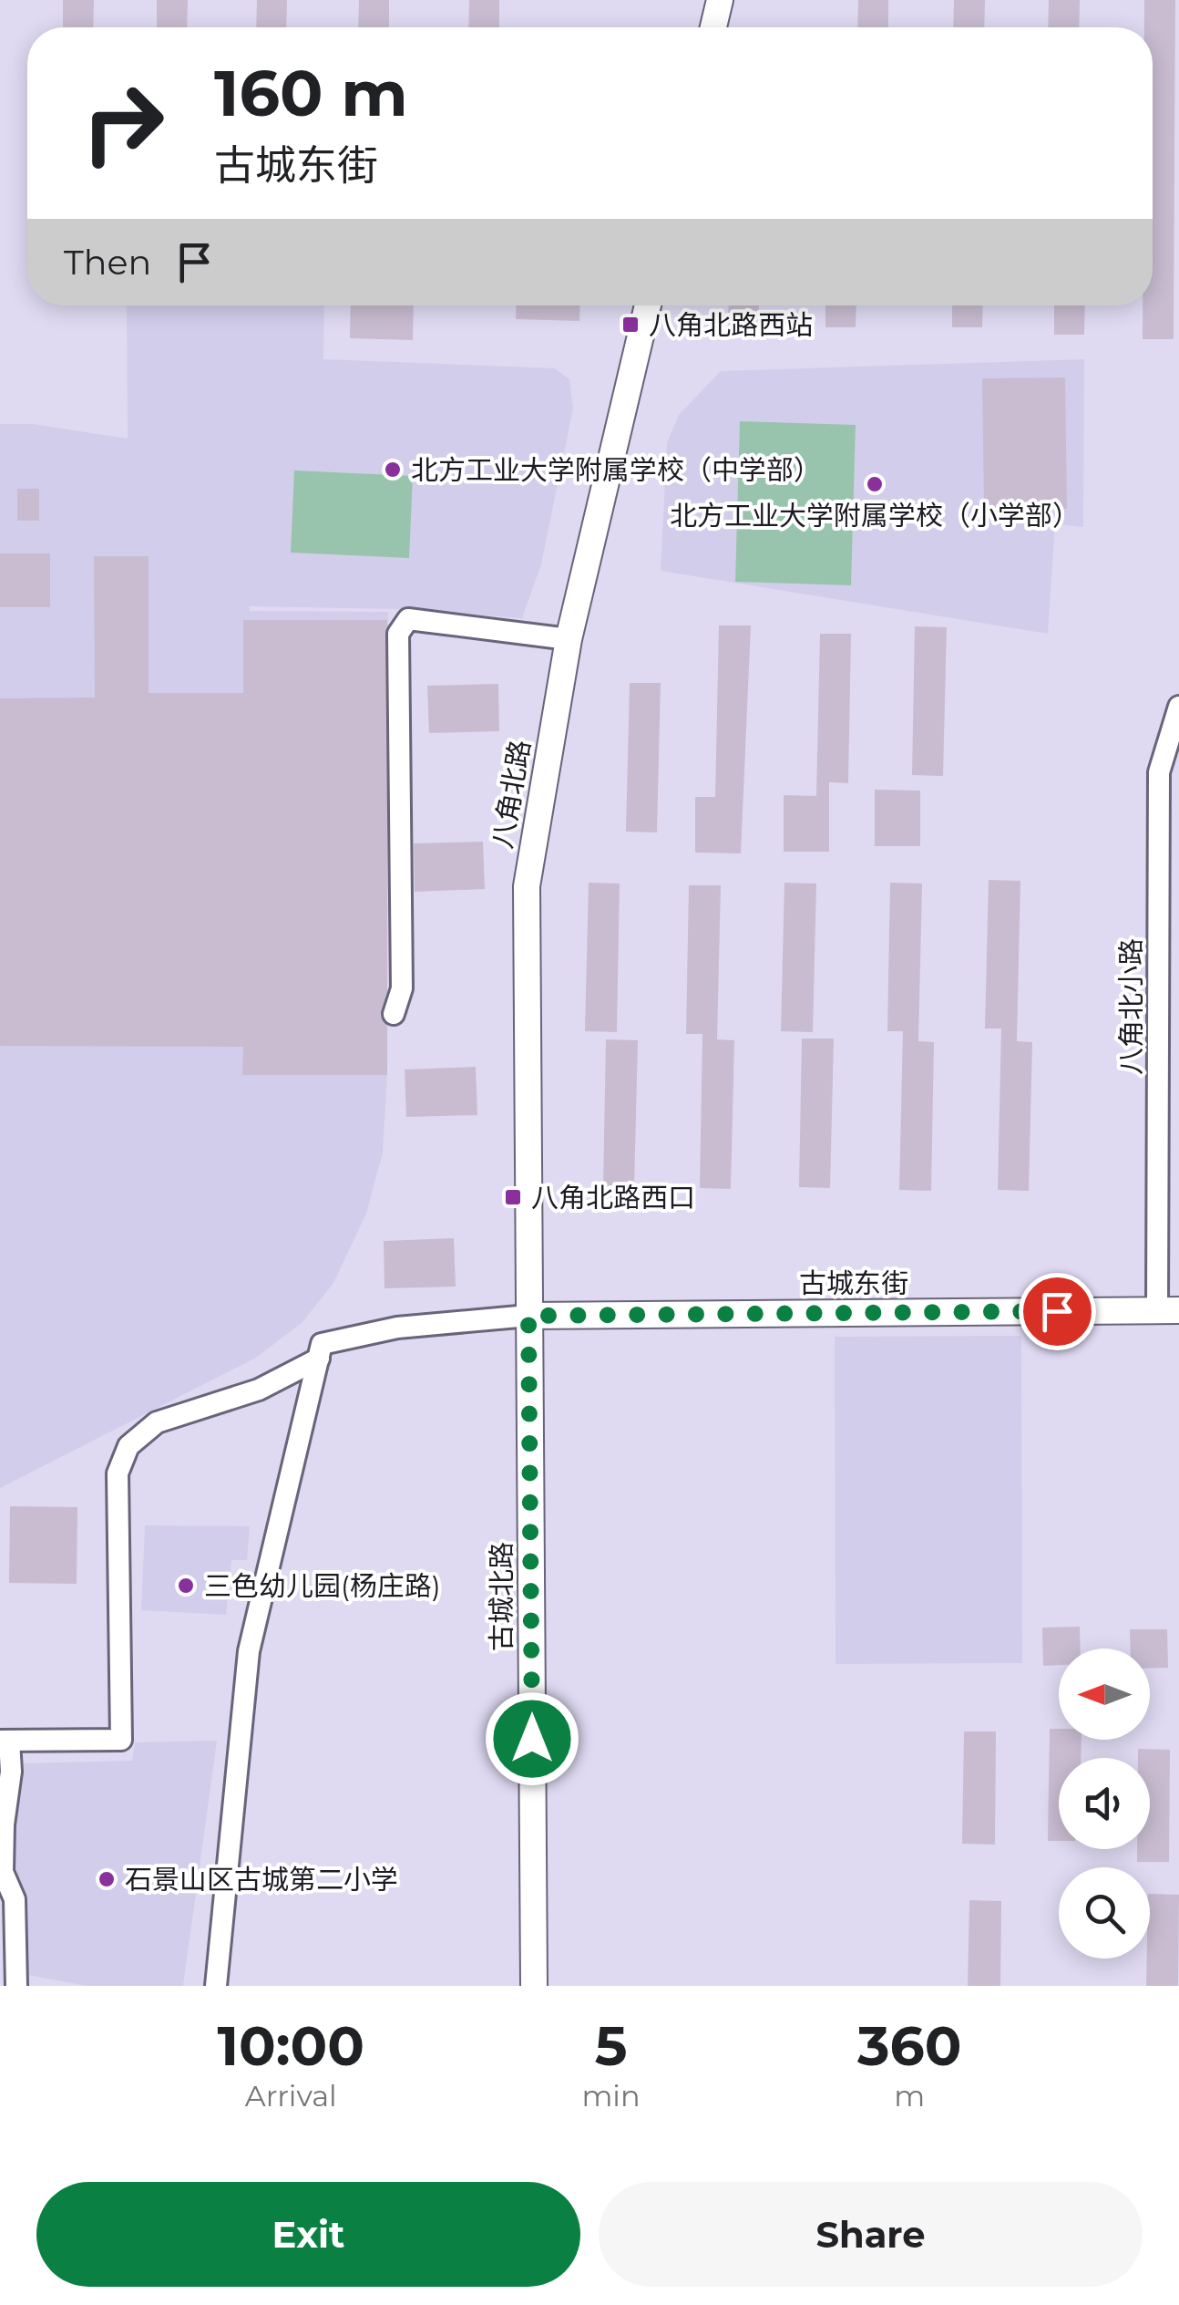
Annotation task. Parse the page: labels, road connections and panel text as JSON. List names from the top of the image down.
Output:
{
  "streets": {
    "street": [
      "八角北路",
      "八角北小路",
      "古城东街",
      "古城北路"
    ]
  },
  "crossings": [
    ["八角北路", "古城东街"],
    ["八角北路", "古城北路"],
    ["八角北小路", "古城东街"],
    ["古城东街", "古城北路"]
  ],
  "places": {
    "transit": ["八角北路西站", "八角北路西口"],
    "other": [
      "北方工业大学附属学校（中学部）",
      "北方工业大学附属学校（小学部）",
      "三色幼儿园(杨庄路)",
      "石景山区古城第二小学"
    ]
  },
  "north": "left",
  "page": {
    "turn": ["160 m", "古城东街"],
    "then": "Then",
    "eta": [
      "10:00",
      "Arrival",
      "5",
      "min",
      "360",
      "m"
    ],
    "buttons": ["Exit", "Share"]
  }
}
